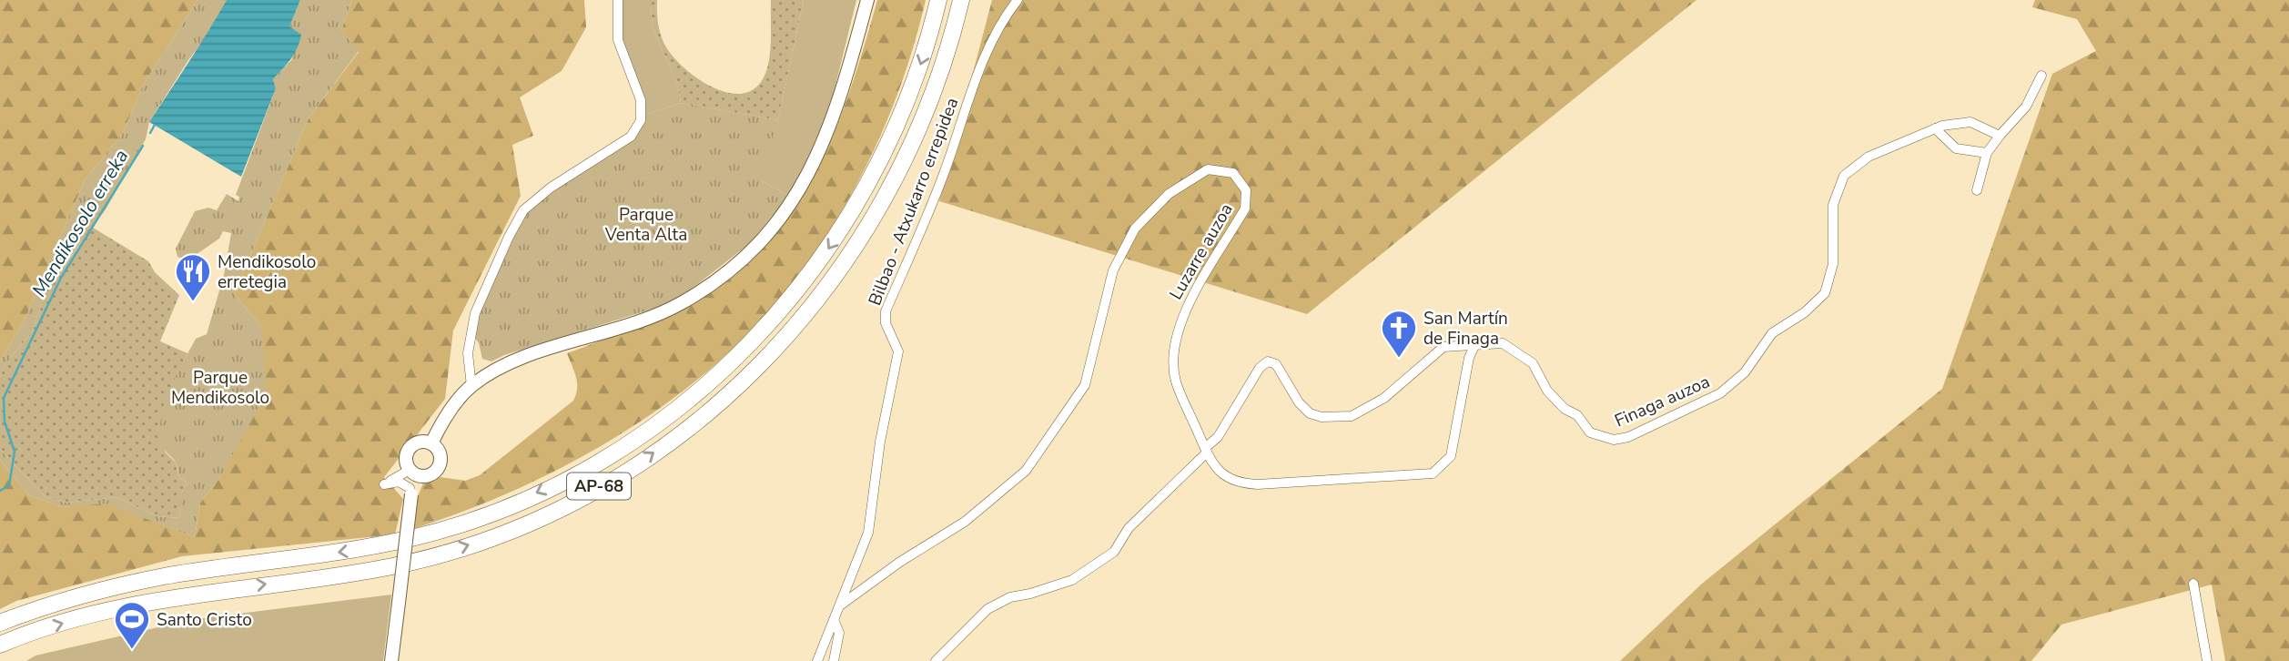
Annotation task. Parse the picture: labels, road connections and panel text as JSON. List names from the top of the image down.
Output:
{
  "streets": {
    "highway": ["AP-68"],
    "street": ["Bilbao - Atxukarro errepidea", "Luzarre auzoa", "Finaga auzoa"]
  },
  "crossings": [
    ["Bilbao - Atxukarro errepidea", "Luzarre auzoa"],
    ["Luzarre auzoa", "Finaga auzoa"]
  ],
  "water": ["Mendikosolo erreka"],
  "parks": ["Parque Venta Alta", "Parque Mendikosolo"],
  "places": {
    "restaurant": ["Mendikosolo erretegia"],
    "church": ["San Martín de Finaga"],
    "sports": ["Santo Cristo"]
  }
}
